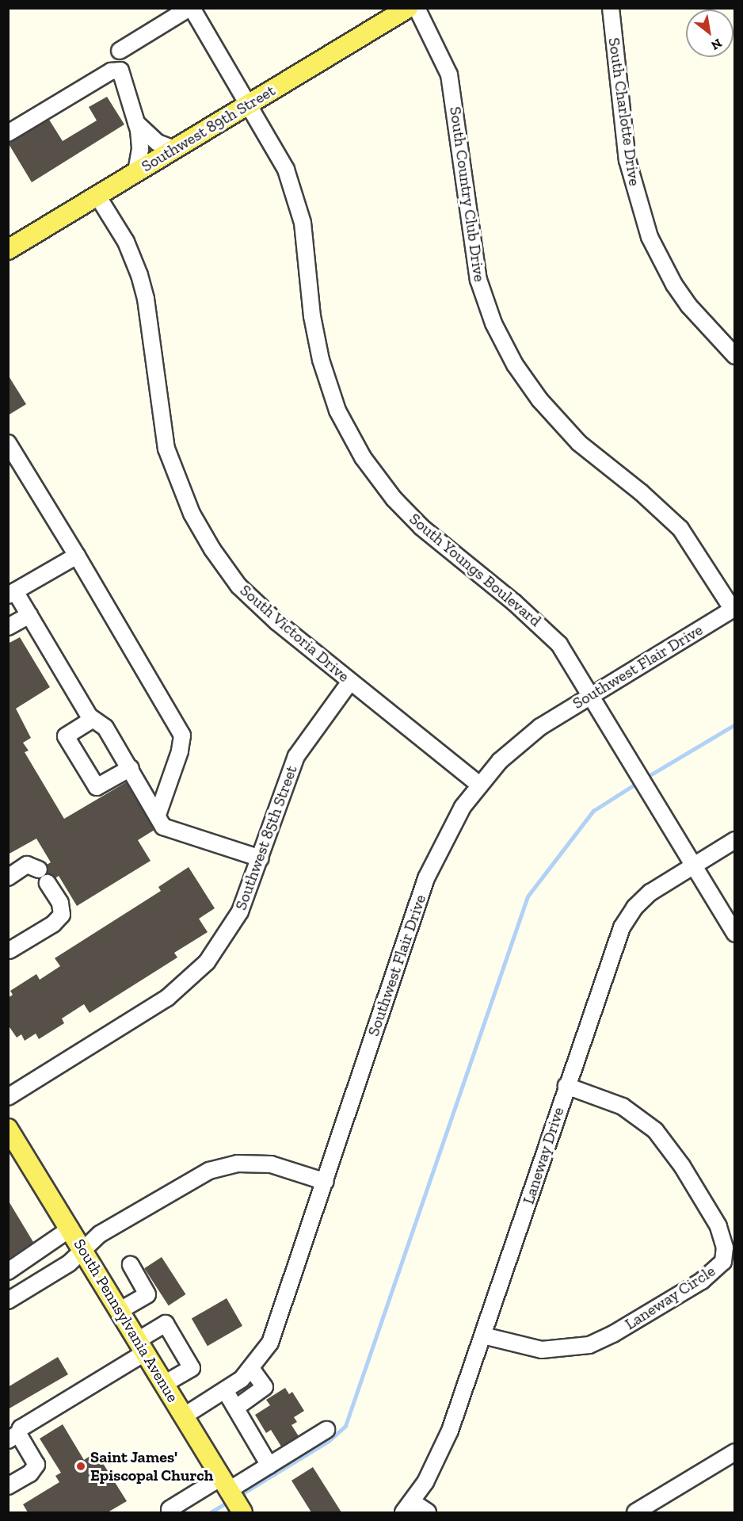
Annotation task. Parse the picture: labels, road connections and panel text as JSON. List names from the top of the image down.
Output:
{
  "streets": {
    "main road": ["Southwest 89th Street", "South Pennsylvania Avenue"],
    "street": [
      "South Charlotte Drive",
      "South Country Club Drive",
      "South Youngs Boulevard",
      "South Victoria Drive",
      "Southwest Flair Drive",
      "Southwest 85th Street",
      "Laneway Drive",
      "Laneway Circle"
    ]
  },
  "crossings": [
    ["Southwest 89th Street", "South Youngs Boulevard"],
    ["Southwest 89th Street", "South Victoria Drive"],
    ["South Country Club Drive", "Southwest Flair Drive"],
    ["South Youngs Boulevard", "Southwest Flair Drive"],
    ["South Youngs Boulevard", "Laneway Drive"],
    ["South Victoria Drive", "Southwest Flair Drive"],
    ["South Victoria Drive", "Southwest 85th Street"],
    ["Southwest Flair Drive", "South Pennsylvania Avenue"],
    ["Laneway Drive", "Laneway Circle"]
  ],
  "places": ["Saint James' Episcopal Church"],
  "north": "bottom right"
}
